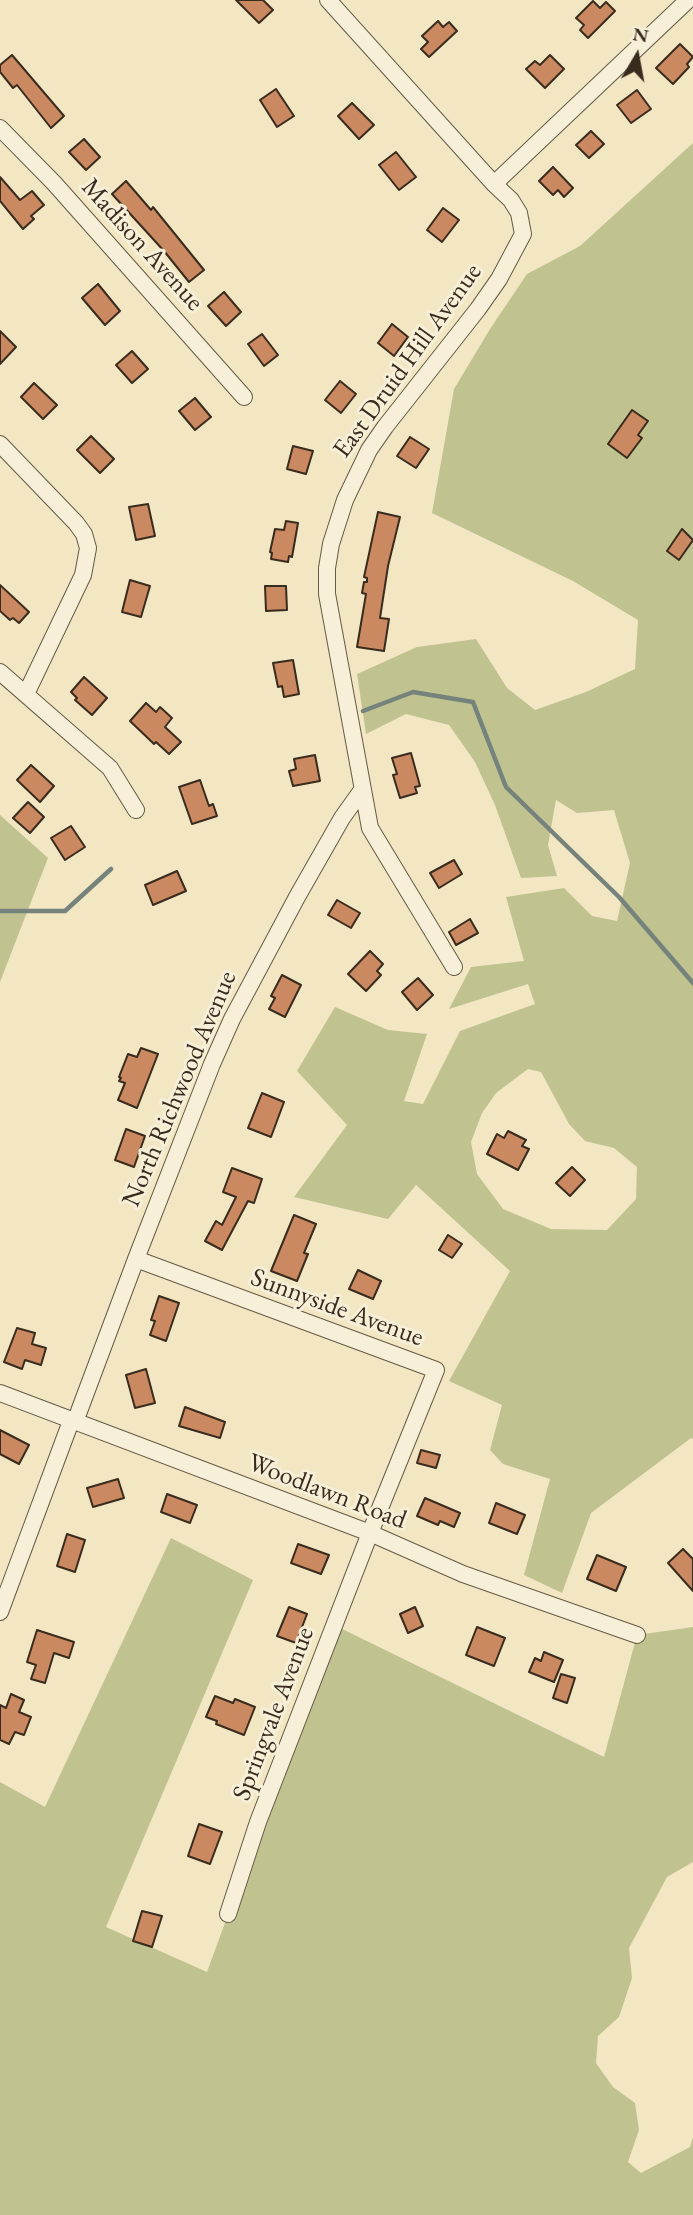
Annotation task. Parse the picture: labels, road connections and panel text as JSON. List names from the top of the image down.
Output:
{
  "streets": {
    "street": [
      "Madison Avenue",
      "East Druid Hill Avenue",
      "North Richwood Avenue",
      "Sunnyside Avenue",
      "Woodlawn Road",
      "Springvale Avenue"
    ]
  },
  "crossings": [
    ["East Druid Hill Avenue", "North Richwood Avenue"],
    ["North Richwood Avenue", "Sunnyside Avenue"],
    ["North Richwood Avenue", "Woodlawn Road"],
    ["Sunnyside Avenue", "Woodlawn Road"],
    ["Sunnyside Avenue", "Springvale Avenue"],
    ["Woodlawn Road", "Springvale Avenue"]
  ],
  "north": "top"
}
